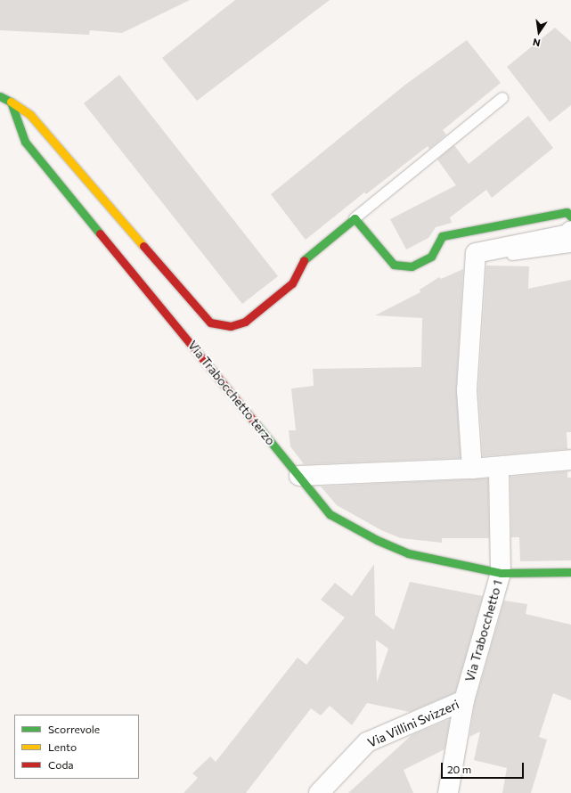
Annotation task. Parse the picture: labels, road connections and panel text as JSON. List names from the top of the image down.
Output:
{
  "streets": {
    "street": ["Via Trabocchetto terzo", "Via Trabocchetto 1", "Via Villini Svizzeri"]
  },
  "crossings": [
    ["Via Trabocchetto terzo", "Via Trabocchetto 1"],
    ["Via Trabocchetto 1", "Via Villini Svizzeri"]
  ],
  "legend": ["Scorrevole", "Lento", "Coda"],
  "scale_bar": "20 m",
  "north": "bottom"
}
